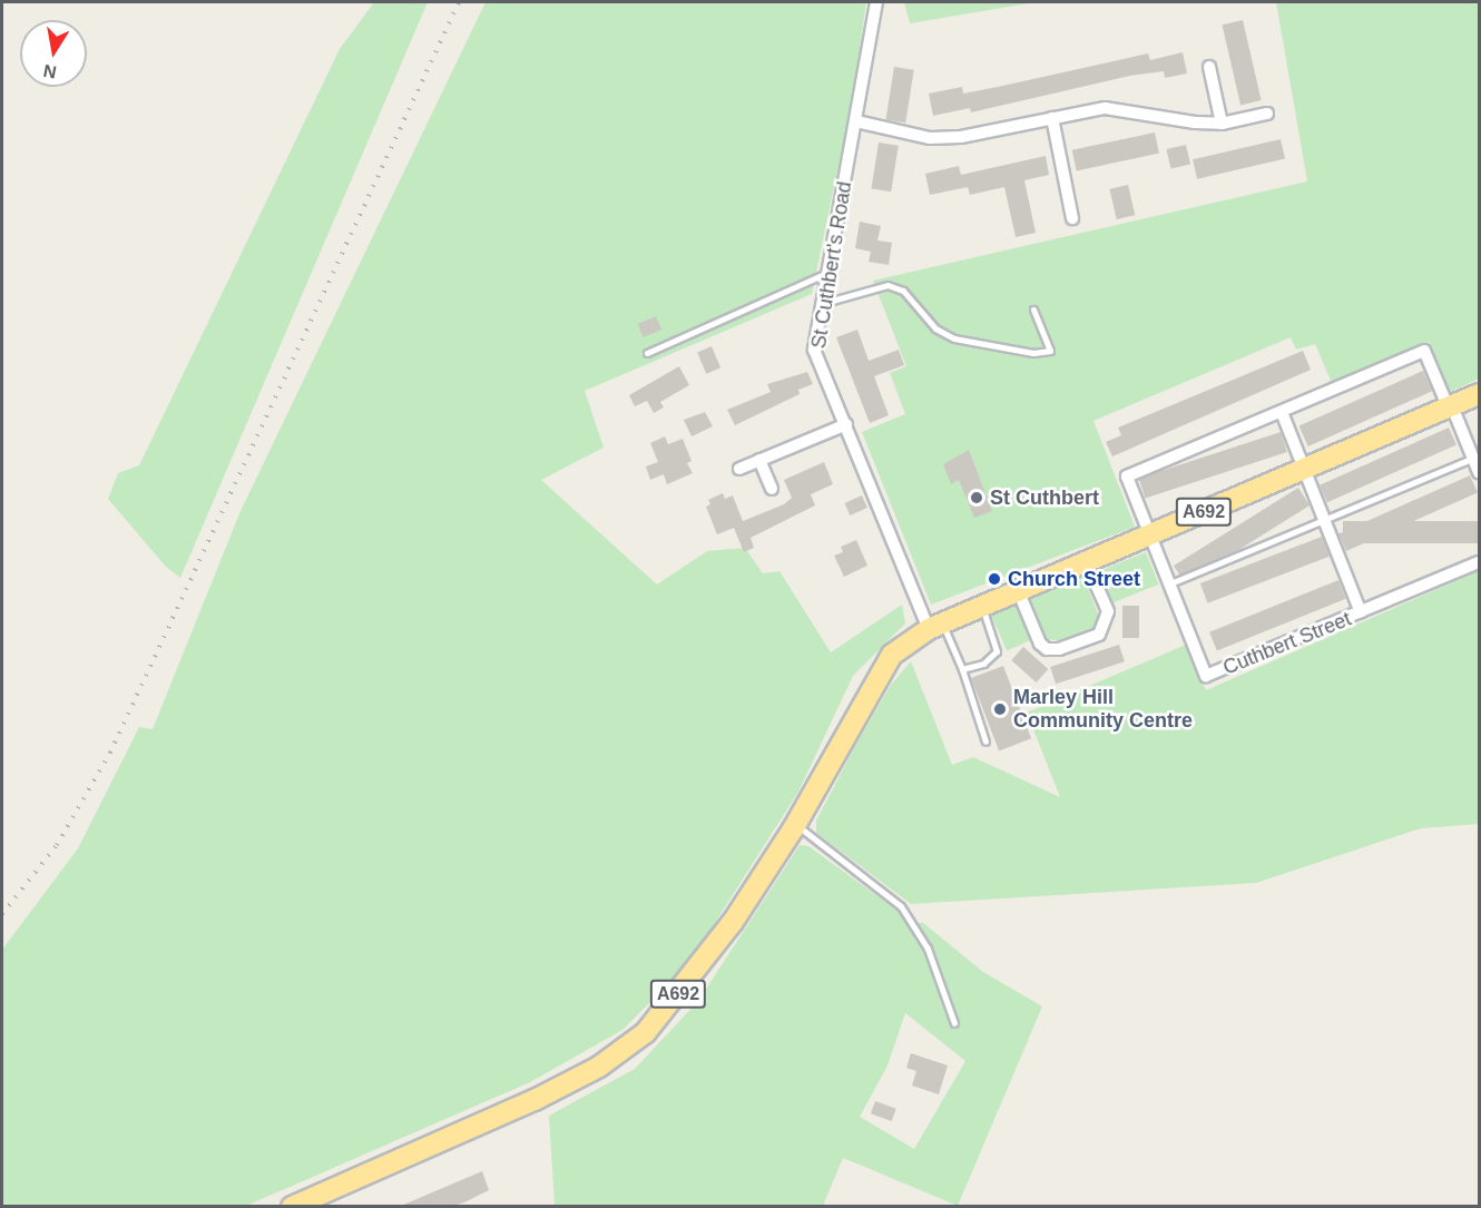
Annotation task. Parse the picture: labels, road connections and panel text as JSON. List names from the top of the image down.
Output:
{
  "streets": {
    "highway": ["A692"],
    "street": ["St Cuthbert's Road", "Cuthbert Street"]
  },
  "crossings": [
    ["St Cuthbert's Road", "A692"],
    ["A692", "Cuthbert Street"]
  ],
  "places": ["St Cuthbert", "Church Street", "Marley Hill Community Centre"],
  "north": "bottom"
}
